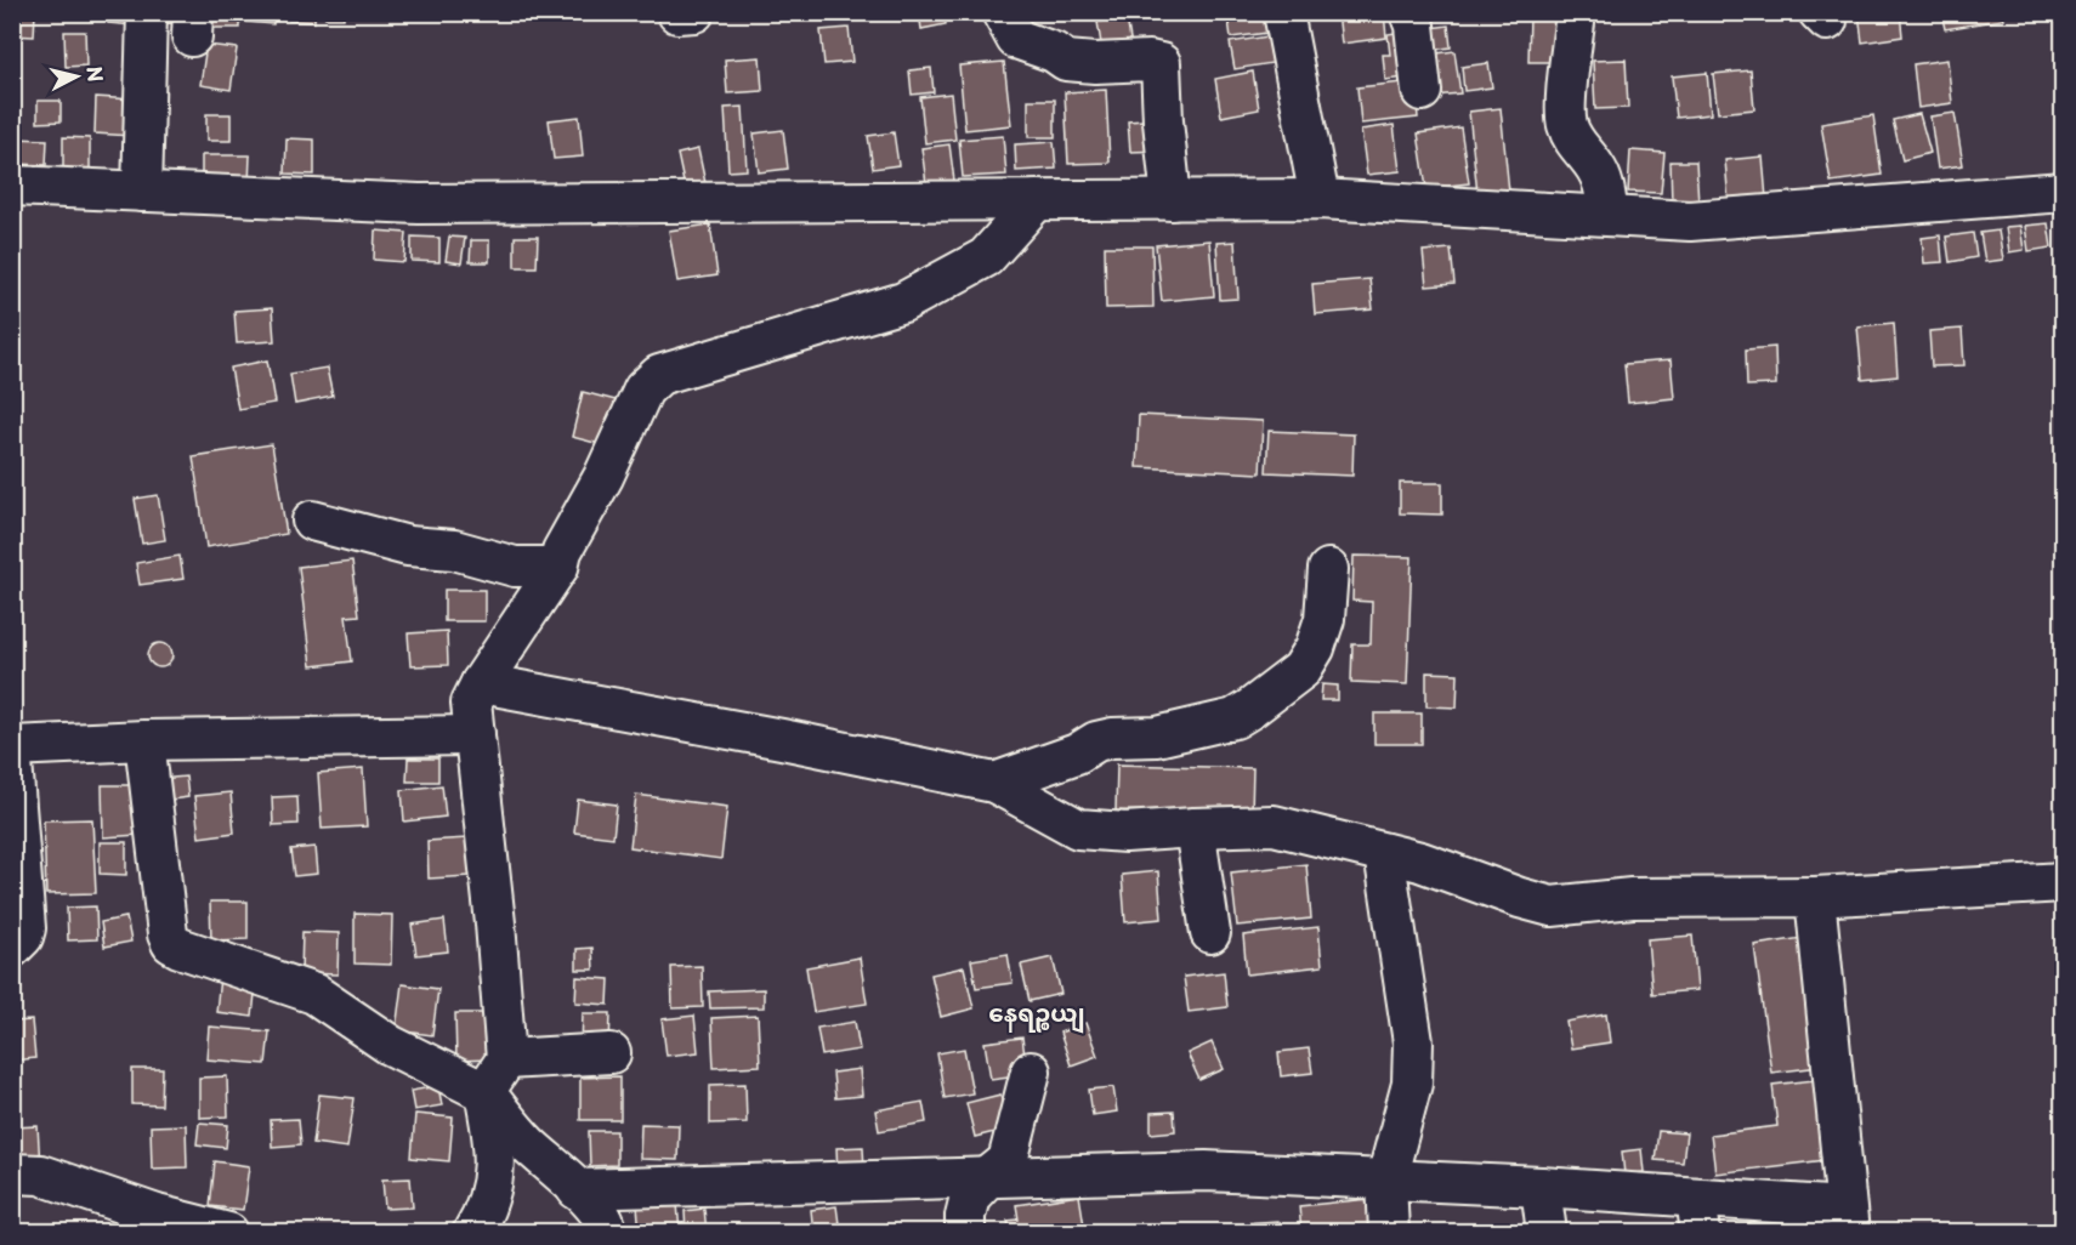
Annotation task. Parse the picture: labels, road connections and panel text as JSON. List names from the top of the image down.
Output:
{
  "districts": ["နေရဉ္စယျ"],
  "north": "right"
}
